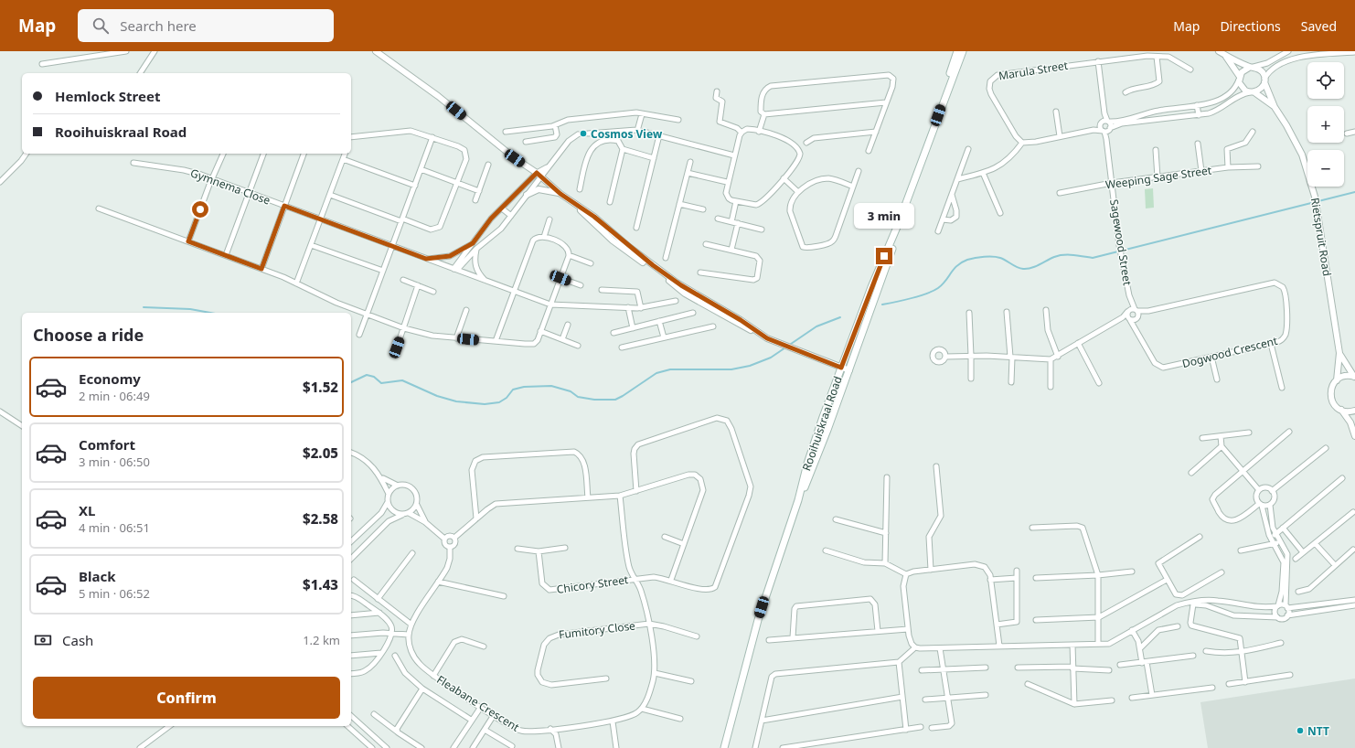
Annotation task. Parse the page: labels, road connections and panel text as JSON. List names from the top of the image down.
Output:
{
  "streets": {
    "main road": ["Rooihuiskraal Road"],
    "street": [
      "Marula Street",
      "Weeping Sage Street",
      "Gymnema Close",
      "Rietspruit Road",
      "Sagewood Street",
      "Dogwood Crescent",
      "Chicory Street",
      "Fumitory Close",
      "Fleabane Crescent"
    ]
  },
  "crossings": [
    ["Weeping Sage Street", "Sagewood Street"],
    ["Sagewood Street", "Dogwood Crescent"]
  ],
  "places": ["Cosmos View", "NTT"],
  "page": {
    "header": "Map",
    "search": "Search here",
    "nav": ["Map", "Directions", "Saved"],
    "map_buttons": ["+", "−"],
    "banner": ["Hemlock Street", "Rooihuiskraal Road"],
    "bubble": "3 min",
    "heading": "Choose a ride",
    "list": [
      {
        "name": "Economy",
        "note": "2 min · 06:49",
        "value": "$1.52"
      },
      {
        "name": "Comfort",
        "note": "3 min · 06:50",
        "value": "$2.05"
      },
      {
        "name": "XL",
        "note": "4 min · 06:51",
        "value": "$2.58"
      },
      {
        "name": "Black",
        "note": "5 min · 06:52",
        "value": "$1.43"
      }
    ],
    "pay": ["Cash", "1.2 km"],
    "buttons": "Confirm"
  }
}
